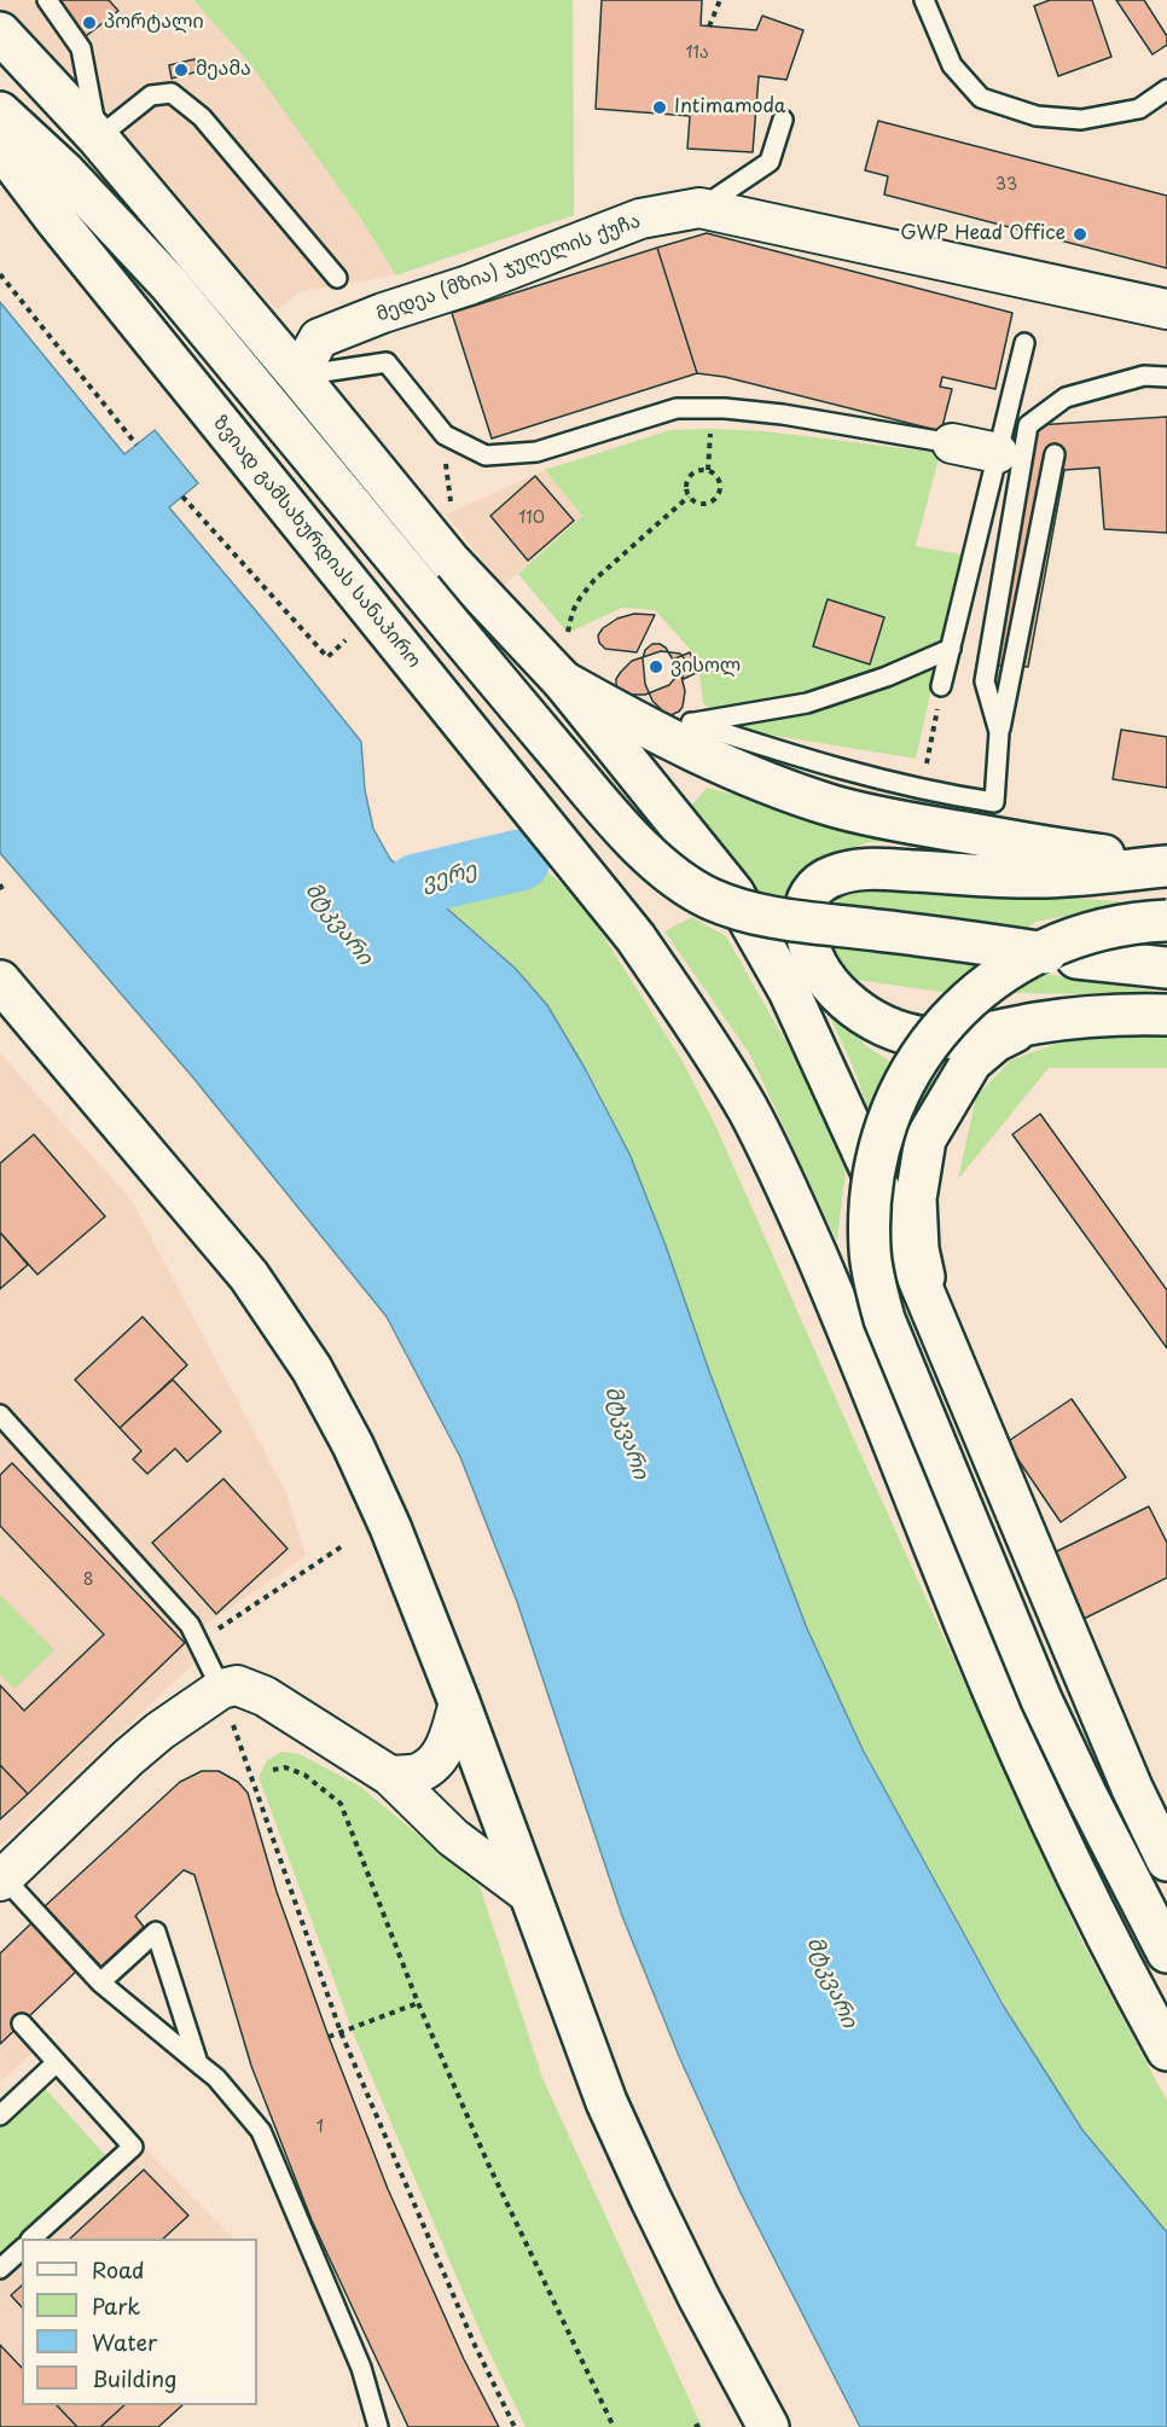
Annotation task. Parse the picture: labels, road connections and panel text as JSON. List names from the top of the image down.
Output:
{
  "streets": {
    "main road": ["ზვიად გამსახურდიას სანაპირო"],
    "street": ["მედეა (მზია) ჯუღელის ქუჩა"]
  },
  "water": ["ვერე", "მტკვარი"],
  "places": [
    "პორტალი",
    "მეამა",
    "Intimamoda",
    "GWP Head Office",
    "ვისოლ"
  ],
  "house_numbers": [
    "11ა",
    "33",
    "110",
    "8",
    "1"
  ],
  "legend": [
    "Road",
    "Park",
    "Water",
    "Building"
  ]
}
